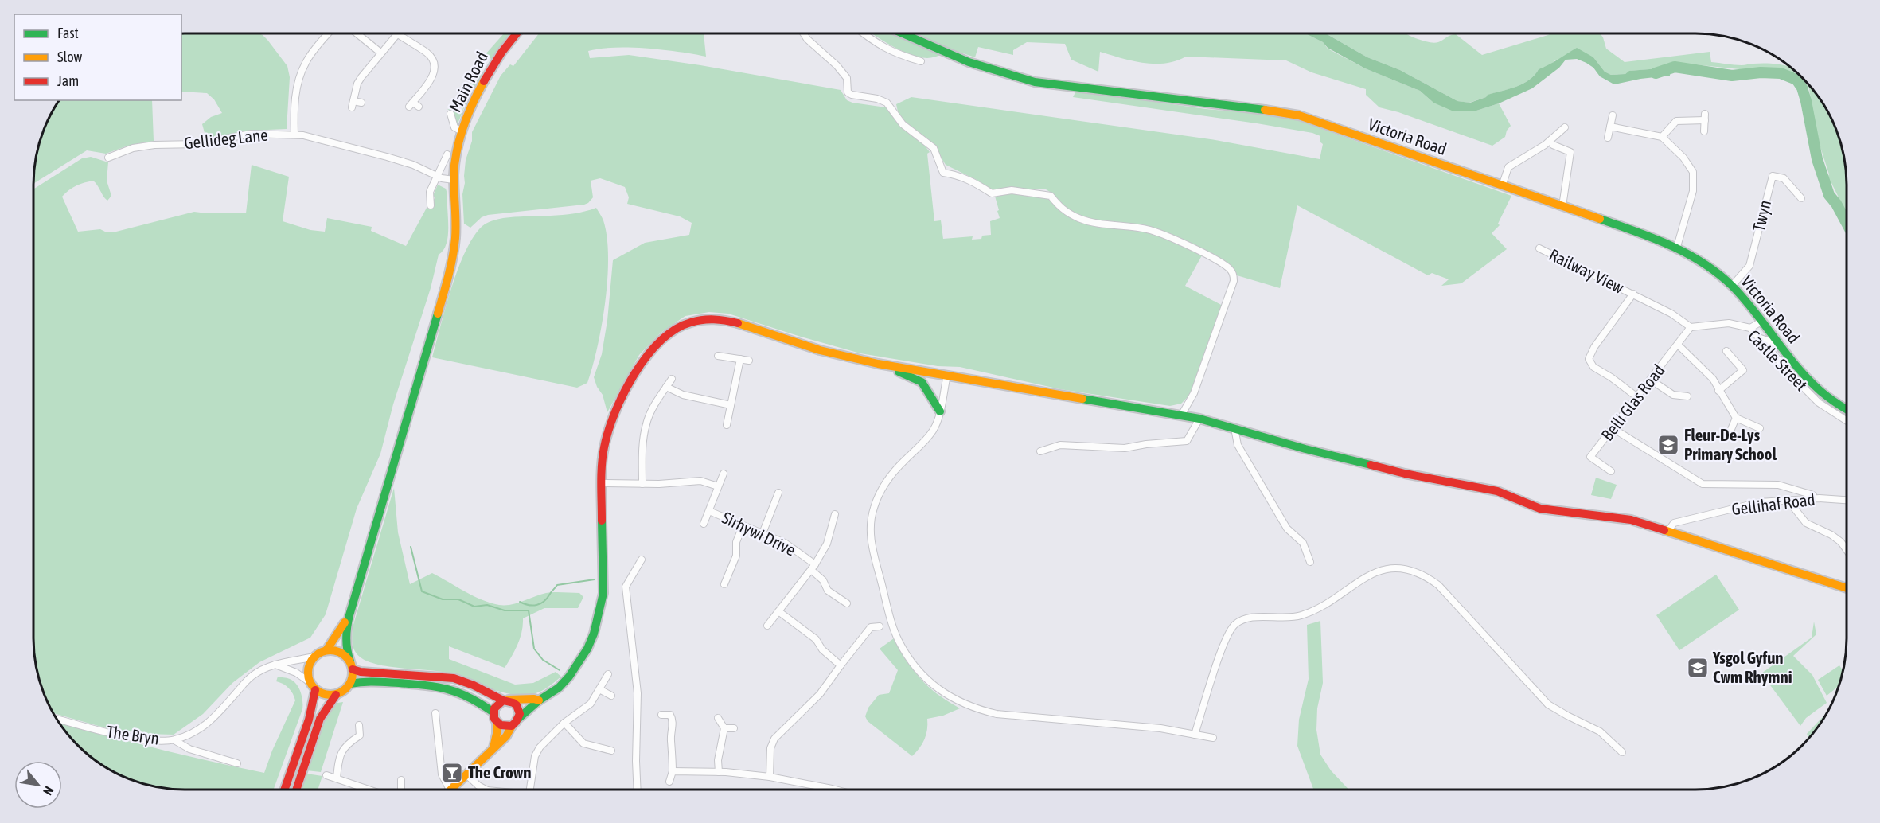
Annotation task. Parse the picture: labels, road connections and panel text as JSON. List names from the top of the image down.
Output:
{
  "streets": {
    "main road": ["Main Road", "Victoria Road"],
    "street": [
      "Gellideg Lane",
      "Twyn",
      "Railway View",
      "Castle Street",
      "Beili Glas Road",
      "Gellihaf Road",
      "Sirhywi Drive",
      "The Bryn"
    ]
  },
  "crossings": [
    ["Main Road", "Gellideg Lane"],
    ["Victoria Road", "Twyn"],
    ["Railway View", "Castle Street"],
    ["Railway View", "Beili Glas Road"],
    ["Castle Street", "Beili Glas Road"]
  ],
  "places": {
    "school or university": ["Fleur-De-Lys Primary School", "Ysgol Gyfun Cwm Rhymni"],
    "bar": ["The Crown"]
  },
  "legend": ["Fast", "Slow", "Jam"],
  "north": "bottom right"
}
